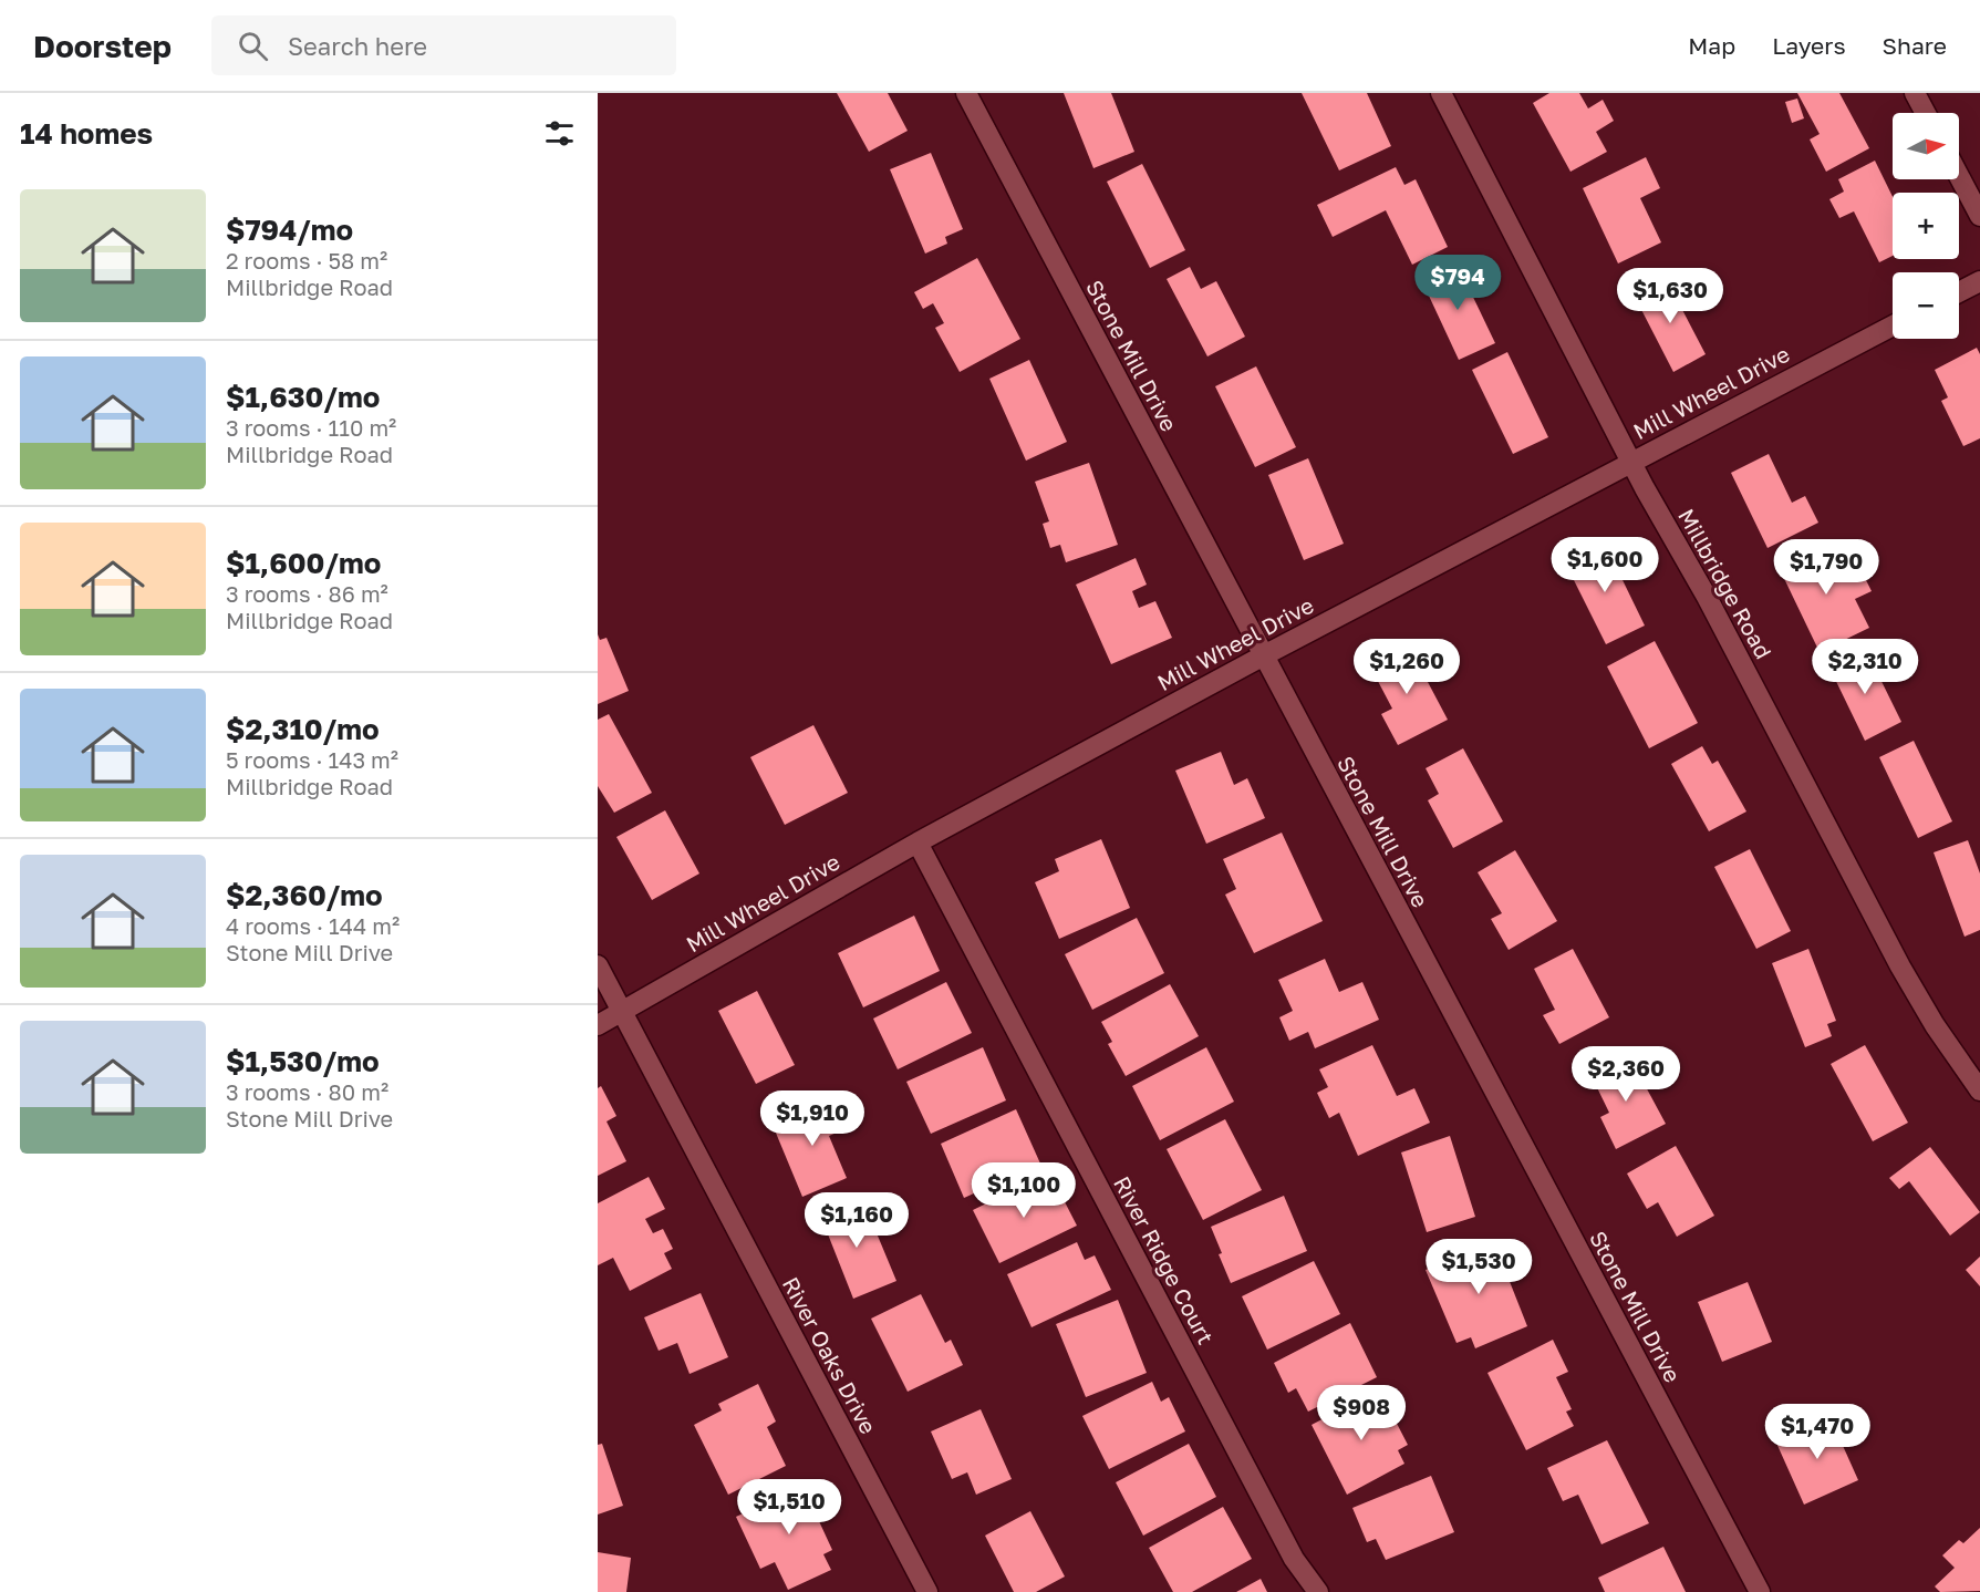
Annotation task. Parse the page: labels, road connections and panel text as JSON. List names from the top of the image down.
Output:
{
  "streets": {
    "street": [
      "Stone Mill Drive",
      "Mill Wheel Drive",
      "Millbridge Road",
      "River Ridge Court",
      "River Oaks Drive"
    ]
  },
  "crossings": [
    ["Stone Mill Drive", "Mill Wheel Drive"],
    ["Mill Wheel Drive", "Millbridge Road"],
    ["Mill Wheel Drive", "River Ridge Court"],
    ["Mill Wheel Drive", "River Oaks Drive"]
  ],
  "north": "right",
  "page": {
    "header": "Doorstep",
    "search": "Search here",
    "nav": ["Map", "Layers", "Share"],
    "heading": "14 homes",
    "map_buttons": ["+", "−"],
    "list": [
      {
        "name": "$794/mo",
        "note": "2 rooms · 58 m² · Millbridge Road"
      },
      {
        "name": "$1,630/mo",
        "note": "3 rooms · 110 m² · Millbridge Road"
      },
      {
        "name": "$1,600/mo",
        "note": "3 rooms · 86 m² · Millbridge Road"
      },
      {
        "name": "$2,310/mo",
        "note": "5 rooms · 143 m² · Millbridge Road"
      },
      {
        "name": "$2,360/mo",
        "note": "4 rooms · 144 m² · Stone Mill Drive"
      },
      {
        "name": "$1,530/mo",
        "note": "3 rooms · 80 m² · Stone Mill Drive"
      }
    ],
    "price": [
      "$794",
      "$1,630",
      "$1,600",
      "$1,790",
      "$1,260",
      "$2,310",
      "$2,360",
      "$1,910",
      "$1,100",
      "$1,160",
      "$1,530",
      "$908",
      "$1,470",
      "$1,510"
    ]
  }
}
